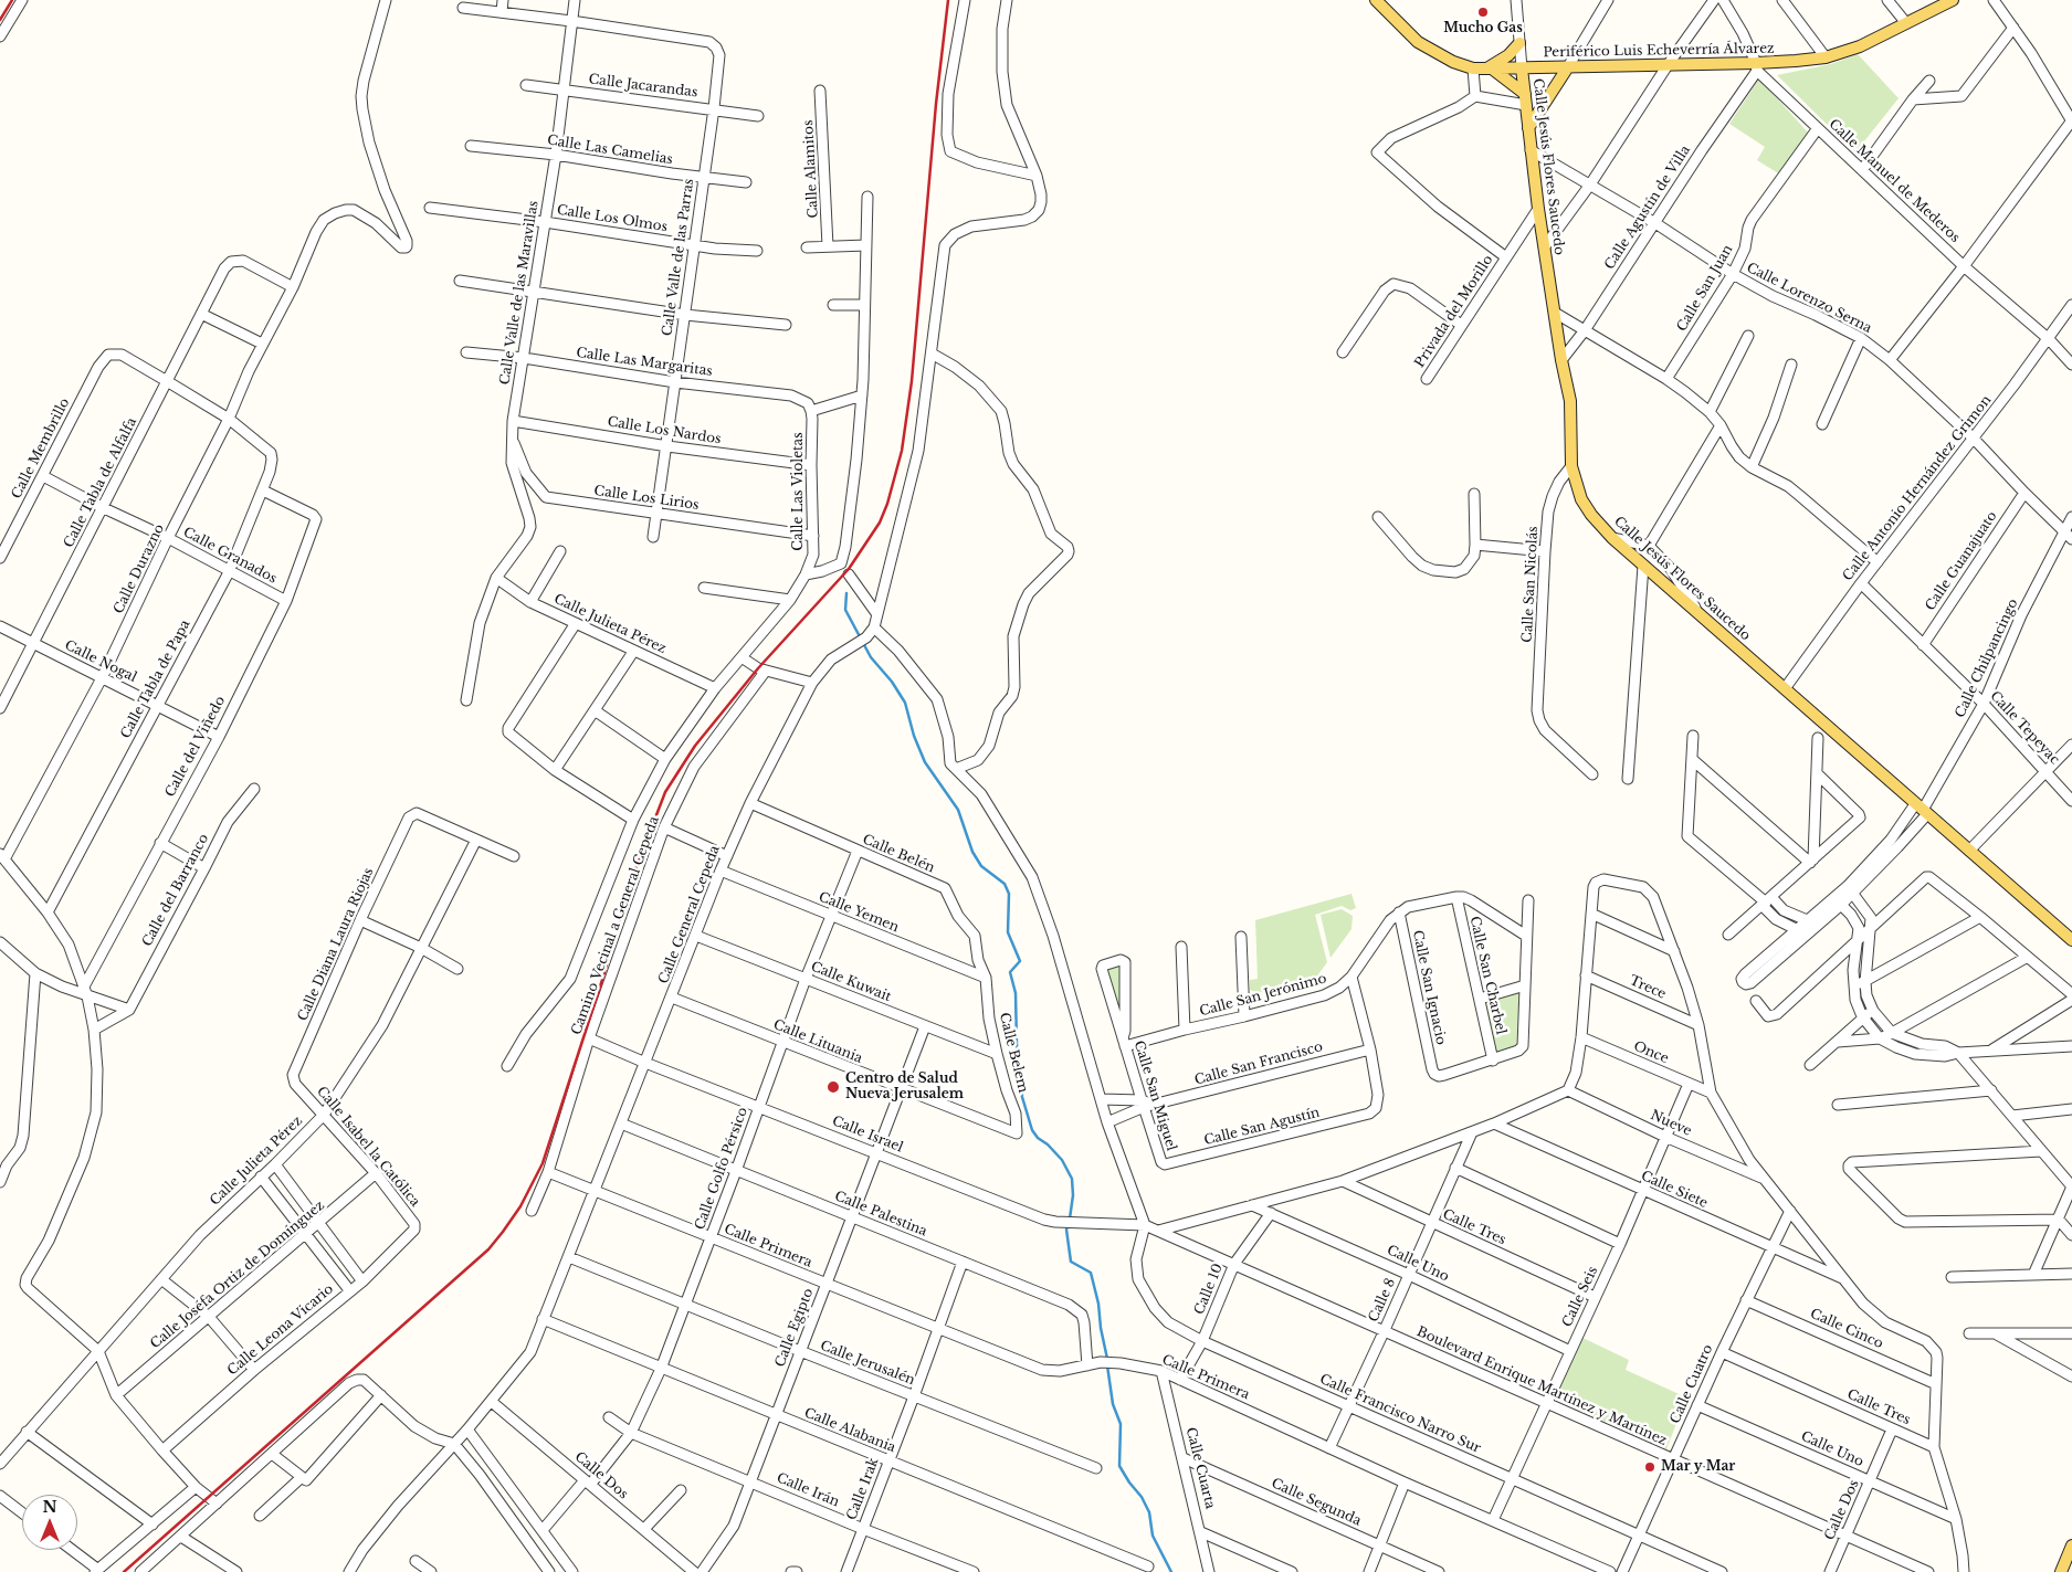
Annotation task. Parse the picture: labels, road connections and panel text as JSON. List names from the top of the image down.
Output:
{
  "streets": {
    "main road": ["Periférico Luis Echeverría Álvarez", "Calle Jesús Flores Saucedo"],
    "street": [
      "Calle Jacarandas",
      "Calle Las Camelias",
      "Calle Alamitos",
      "Calle Manuel de Mederos",
      "Calle Agustín de Villa",
      "Calle Los Olmos",
      "Calle Valle de las Parras",
      "Calle San Juan",
      "Calle Valle de las Maravillas",
      "Calle Lorenzo Serna",
      "Privada del Morillo",
      "Calle Las Margaritas",
      "Calle Los Nardos",
      "Calle Membrillo",
      "Calle Tabla de Alfalfa",
      "Calle Antonio Hernández Grimon",
      "Calle Las Violetas",
      "Calle Los Lirios",
      "Calle Granados",
      "Calle Guanajuato",
      "Calle Durazno",
      "Calle San Nicolás",
      "Calle Julieta Pérez",
      "Calle Chilpancingo",
      "Calle Nogal",
      "Calle Tabla de Papa",
      "Calle Tepeyac",
      "Calle del Viñedo",
      "Calle Belén",
      "Calle del Barranco",
      "Calle Yemen",
      "Calle General Cepeda",
      "Camino Vecinal a General Cepeda",
      "Calle Diana Laura Riojas",
      "Calle San Charbel",
      "Calle Kuwait",
      "Calle San Ignacio",
      "Trece",
      "Calle San Jerónimo",
      "Calle Lituania",
      "Calle Belem",
      "Once",
      "Calle San Francisco",
      "Calle San Miguel",
      "Nueve",
      "Calle San Agustín",
      "Calle Israel",
      "Calle Isabel la Católica",
      "Calle Golfo Pérsico",
      "Calle Siete",
      "Calle Palestina",
      "Calle Tres",
      "Calle Primera",
      "Calle Uno",
      "Calle Joséfa Ortiz de Domínguez",
      "Calle 10",
      "Calle Seis",
      "Calle 8",
      "Calle Egipto",
      "Calle Cinco",
      "Calle Leona Vicario",
      "Calle Jerusalén",
      "Calle Cuatro",
      "Boulevard Enrique Martínez y Martínez",
      "Calle Francisco Narro Sur",
      "Calle Alabania",
      "Calle Cuarta",
      "Calle Dos",
      "Calle Irak",
      "Calle Irán",
      "Calle Segunda"
    ]
  },
  "crossings": [
    ["Periférico Luis Echeverría Álvarez", "Calle Jesús Flores Saucedo"],
    ["Periférico Luis Echeverría Álvarez", "Calle Manuel de Mederos"],
    ["Periférico Luis Echeverría Álvarez", "Calle Agustín de Villa"],
    ["Calle Jacarandas", "Calle Valle de las Parras"],
    ["Calle Jacarandas", "Calle Valle de las Maravillas"],
    ["Calle Las Camelias", "Calle Valle de las Parras"],
    ["Calle Las Camelias", "Calle Valle de las Maravillas"],
    ["Calle Jesús Flores Saucedo", "Calle Agustín de Villa"],
    ["Calle Jesús Flores Saucedo", "Calle Lorenzo Serna"],
    ["Calle Jesús Flores Saucedo", "Privada del Morillo"],
    ["Calle Jesús Flores Saucedo", "Calle Antonio Hernández Grimon"],
    ["Calle Jesús Flores Saucedo", "Calle San Nicolás"],
    ["Calle Jesús Flores Saucedo", "Calle Chilpancingo"],
    ["Calle Manuel de Mederos", "Calle Agustín de Villa"],
    ["Calle Manuel de Mederos", "Calle San Juan"],
    ["Calle Manuel de Mederos", "Calle Antonio Hernández Grimon"],
    ["Calle Agustín de Villa", "Calle Lorenzo Serna"],
    ["Calle Los Olmos", "Calle Valle de las Parras"],
    ["Calle Los Olmos", "Calle Valle de las Maravillas"],
    ["Calle Valle de las Parras", "Calle Valle de las Maravillas"],
    ["Calle Valle de las Parras", "Calle Las Margaritas"],
    ["Calle Valle de las Parras", "Calle Los Nardos"],
    ["Calle Valle de las Parras", "Calle Los Lirios"],
    ["Calle San Juan", "Calle Lorenzo Serna"],
    ["Calle Valle de las Maravillas", "Calle Las Margaritas"],
    ["Calle Valle de las Maravillas", "Calle Los Nardos"],
    ["Calle Valle de las Maravillas", "Calle Los Lirios"],
    ["Calle Valle de las Maravillas", "Calle Julieta Pérez"],
    ["Calle Lorenzo Serna", "Calle Antonio Hernández Grimon"],
    ["Calle Lorenzo Serna", "Calle Guanajuato"],
    ["Calle Lorenzo Serna", "Calle Chilpancingo"],
    ["Calle Las Margaritas", "Calle Las Violetas"],
    ["Calle Los Nardos", "Calle Las Violetas"],
    ["Calle Membrillo", "Calle Tabla de Alfalfa"],
    ["Calle Membrillo", "Calle Granados"],
    ["Calle Tabla de Alfalfa", "Calle Granados"],
    ["Calle Tabla de Alfalfa", "Calle Durazno"],
    ["Calle Tabla de Alfalfa", "Calle Nogal"],
    ["Calle Antonio Hernández Grimon", "Calle Tepeyac"],
    ["Calle Las Violetas", "Calle Los Lirios"],
    ["Calle Las Violetas", "Camino Vecinal a General Cepeda"],
    ["Calle Granados", "Calle Durazno"],
    ["Calle Granados", "Calle Tabla de Papa"],
    ["Calle Granados", "Calle del Viñedo"],
    ["Calle Guanajuato", "Calle Tepeyac"],
    ["Calle Durazno", "Calle Nogal"],
    ["Calle Durazno", "Calle Tabla de Papa"],
    ["Calle Julieta Pérez", "Camino Vecinal a General Cepeda"],
    ["Calle Julieta Pérez", "Calle Diana Laura Riojas"],
    ["Calle Julieta Pérez", "Calle Isabel la Católica"],
    ["Calle Chilpancingo", "Calle Tepeyac"],
    ["Calle Nogal", "Calle Tabla de Papa"],
    ["Calle Nogal", "Calle del Viñedo"],
    ["Calle Tabla de Papa", "Calle del Viñedo"],
    ["Calle Belén", "Calle Yemen"],
    ["Calle Belén", "Calle General Cepeda"],
    ["Calle Belén", "Calle Belem"],
    ["Calle Belén", "Calle Golfo Pérsico"],
    ["Calle Yemen", "Calle General Cepeda"],
    ["Calle Yemen", "Calle Belem"],
    ["Calle Yemen", "Calle Golfo Pérsico"],
    ["Calle General Cepeda", "Calle Kuwait"],
    ["Calle General Cepeda", "Calle Lituania"],
    ["Calle General Cepeda", "Calle Israel"],
    ["Calle General Cepeda", "Calle Palestina"],
    ["Calle General Cepeda", "Calle Primera"],
    ["Calle General Cepeda", "Calle Jerusalén"],
    ["Calle General Cepeda", "Calle Alabania"],
    ["Calle General Cepeda", "Calle Dos"],
    ["Camino Vecinal a General Cepeda", "Calle Israel"],
    ["Camino Vecinal a General Cepeda", "Calle Primera"],
    ["Calle Diana Laura Riojas", "Calle Isabel la Católica"],
    ["Calle San Charbel", "Calle San Ignacio"],
    ["Calle Kuwait", "Calle Belem"],
    ["Calle Kuwait", "Calle Golfo Pérsico"],
    ["Calle Kuwait", "Calle Egipto"],
    ["Calle San Ignacio", "Calle San Jerónimo"],
    ["Calle San Jerónimo", "Calle San Miguel"],
    ["Calle Lituania", "Calle Belem"],
    ["Calle Lituania", "Calle Golfo Pérsico"],
    ["Calle Lituania", "Calle Egipto"],
    ["Once", "Calle Seis"],
    ["Calle San Francisco", "Calle San Miguel"],
    ["Calle San Francisco", "Calle San Agustín"],
    ["Calle San Miguel", "Calle San Agustín"],
    ["Nueve", "Calle Seis"],
    ["Calle Israel", "Calle Golfo Pérsico"],
    ["Calle Israel", "Calle Egipto"],
    ["Calle Israel", "Boulevard Enrique Martínez y Martínez"],
    ["Calle Israel", "Calle Francisco Narro Sur"],
    ["Calle Isabel la Católica", "Calle Joséfa Ortiz de Domínguez"],
    ["Calle Isabel la Católica", "Calle Leona Vicario"],
    ["Calle Golfo Pérsico", "Calle Palestina"],
    ["Calle Golfo Pérsico", "Calle Primera"],
    ["Calle Golfo Pérsico", "Calle Jerusalén"],
    ["Calle Golfo Pérsico", "Calle Alabania"],
    ["Calle Golfo Pérsico", "Calle Dos"],
    ["Calle Golfo Pérsico", "Calle Irán"],
    ["Calle Siete", "Calle Seis"],
    ["Calle Siete", "Calle Cuatro"],
    ["Calle Palestina", "Calle Primera"],
    ["Calle Palestina", "Calle Egipto"],
    ["Calle Palestina", "Calle Irak"],
    ["Calle Tres", "Calle Seis"],
    ["Calle Tres", "Calle 8"],
    ["Calle Tres", "Calle Cuatro"],
    ["Calle Tres", "Calle Dos"],
    ["Calle Primera", "Calle 10"],
    ["Calle Primera", "Calle Seis"],
    ["Calle Primera", "Calle 8"],
    ["Calle Primera", "Calle Egipto"],
    ["Calle Primera", "Calle Cuarta"],
    ["Calle Primera", "Calle Irak"],
    ["Calle Uno", "Calle 10"],
    ["Calle Uno", "Calle Seis"],
    ["Calle Uno", "Calle 8"],
    ["Calle Uno", "Calle Cuatro"],
    ["Calle Uno", "Calle Dos"],
    ["Calle 10", "Boulevard Enrique Martínez y Martínez"],
    ["Calle 10", "Calle Francisco Narro Sur"],
    ["Calle Seis", "Boulevard Enrique Martínez y Martínez"],
    ["Calle Seis", "Calle Francisco Narro Sur"],
    ["Calle 8", "Boulevard Enrique Martínez y Martínez"],
    ["Calle 8", "Calle Francisco Narro Sur"],
    ["Calle Egipto", "Calle Jerusalén"],
    ["Calle Egipto", "Calle Alabania"],
    ["Calle Egipto", "Calle Irán"],
    ["Calle Cinco", "Calle Cuatro"],
    ["Calle Jerusalén", "Calle Irak"],
    ["Calle Cuatro", "Boulevard Enrique Martínez y Martínez"],
    ["Calle Cuatro", "Calle Francisco Narro Sur"],
    ["Boulevard Enrique Martínez y Martínez", "Calle Francisco Narro Sur"],
    ["Boulevard Enrique Martínez y Martínez", "Calle Dos"],
    ["Calle Alabania", "Calle Irak"],
    ["Calle Cuarta", "Calle Segunda"],
    ["Calle Irak", "Calle Irán"]
  ],
  "places": ["Mucho Gas", "Centro de Salud Nueva Jerusalem", "Mar y Mar"],
  "north": "top"
}
